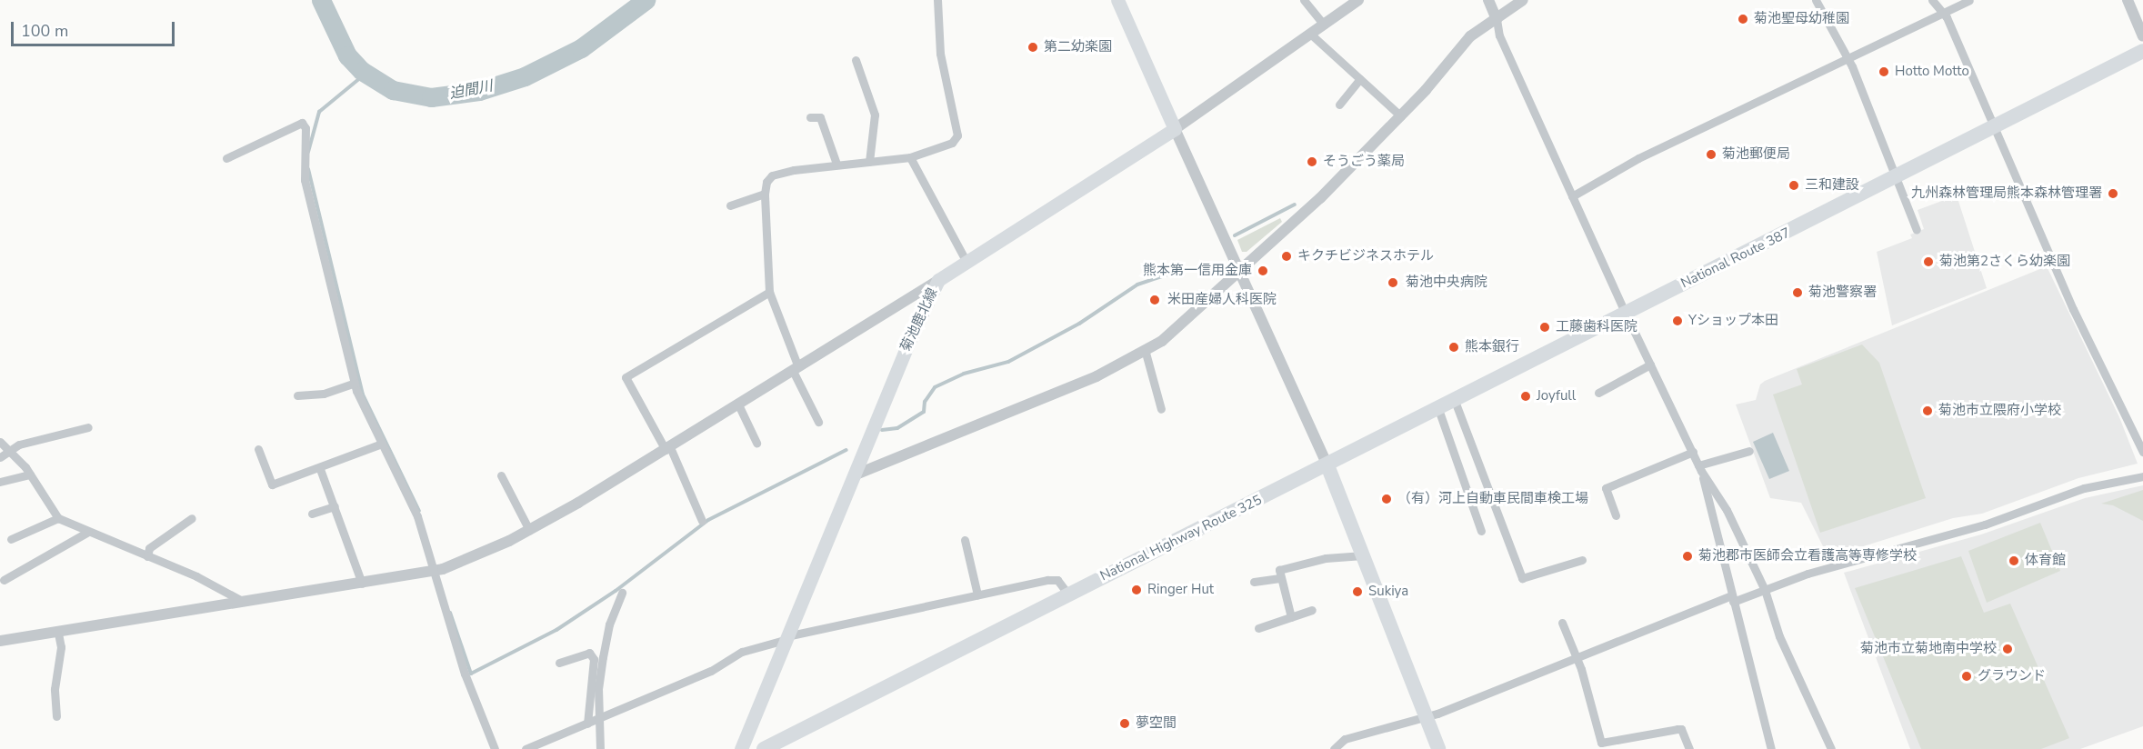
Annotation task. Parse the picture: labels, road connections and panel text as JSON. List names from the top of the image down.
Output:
{
  "streets": {
    "highway": ["National Route 387", "National Highway Route 325"],
    "main road": ["菊池鹿北線"]
  },
  "crossings": [
    ["National Route 387", "National Highway Route 325"]
  ],
  "water": ["迫間川"],
  "places": [
    "菊池聖母幼稚園",
    "第二幼楽園",
    "Hotto Motto",
    "菊池郵便局",
    "そうごう薬局",
    "三和建設",
    "九州森林管理局熊本森林管理署",
    "キクチビジネスホテル",
    "菊池第2さくら幼楽園",
    "熊本第一信用金庫",
    "菊池中央病院",
    "菊池警察署",
    "米田産婦人科医院",
    "Yショップ本田",
    "工藤歯科医院",
    "熊本銀行",
    "Joyfull",
    "菊池市立隈府小学校",
    "（有）河上自動車民間車検工場",
    "菊池郡市医師会立看護高等専修学校",
    "体育館",
    "Ringer Hut",
    "Sukiya",
    "菊池市立菊地南中学校",
    "グラウンド",
    "夢空間"
  ],
  "scale_bar": "100 m"
}
